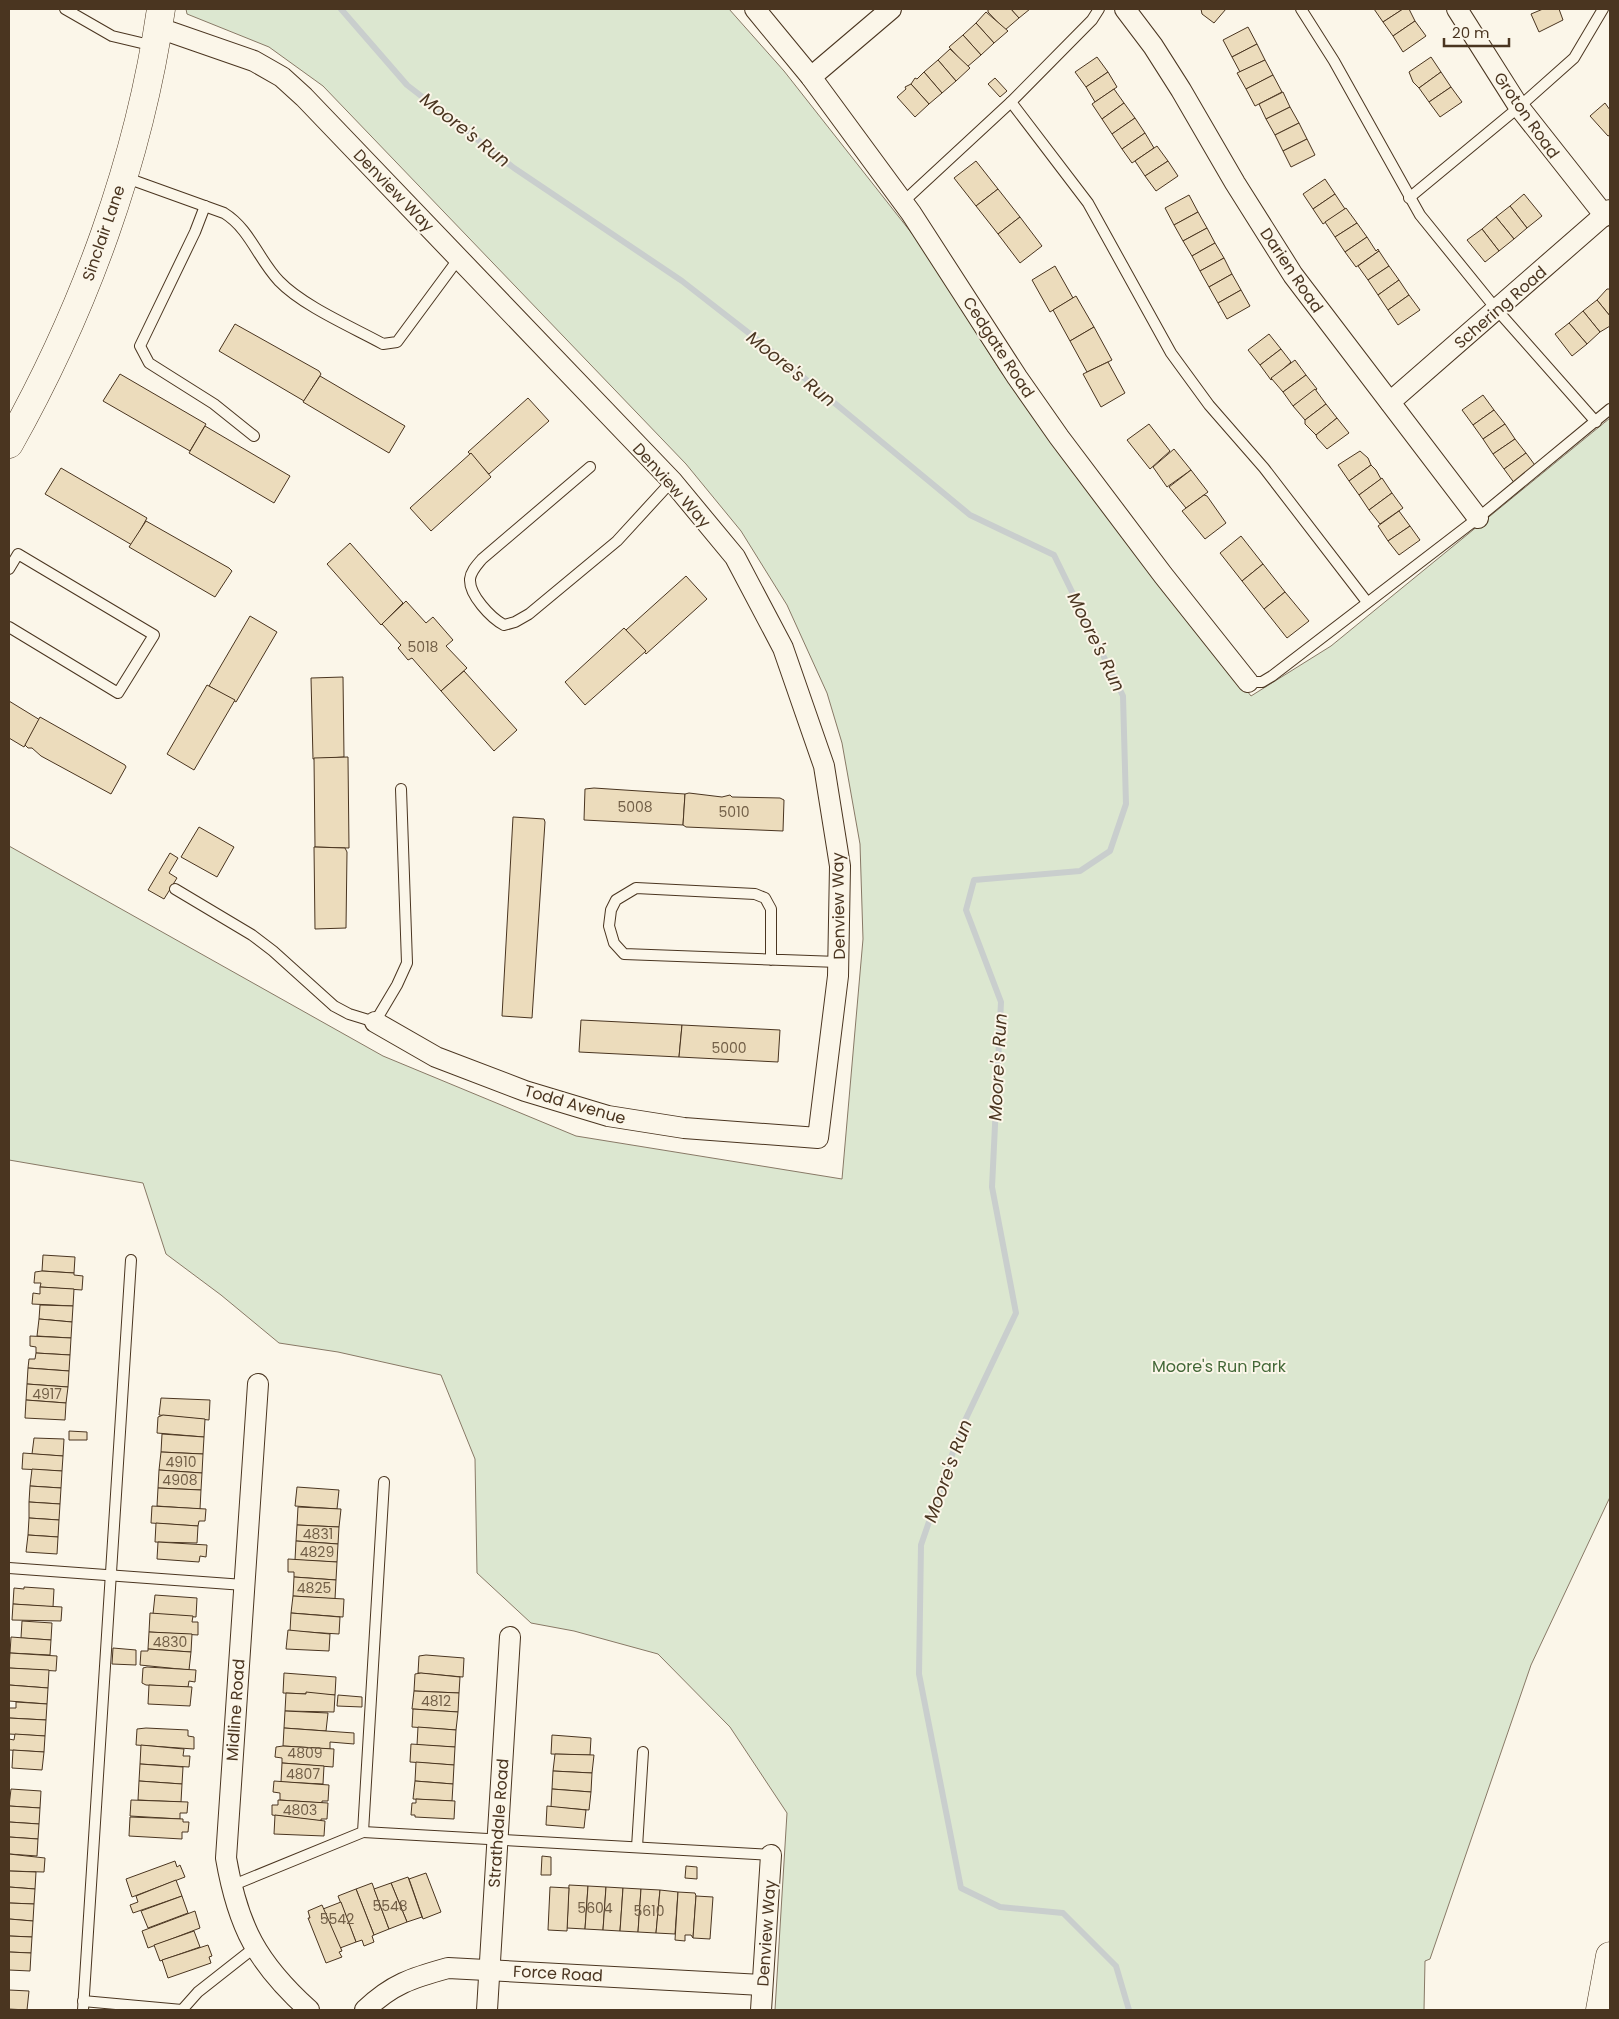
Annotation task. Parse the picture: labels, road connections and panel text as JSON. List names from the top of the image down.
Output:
{
  "streets": {
    "main road": ["Sinclair Lane"],
    "street": [
      "Groton Road",
      "Denview Way",
      "Darien Road",
      "Schering Road",
      "Cedgate Road",
      "Todd Avenue",
      "Midline Road",
      "Strathdale Road",
      "Force Road"
    ]
  },
  "crossings": [
    ["Groton Road", "Schering Road"],
    ["Denview Way", "Sinclair Lane"],
    ["Denview Way", "Todd Avenue"],
    ["Denview Way", "Force Road"],
    ["Darien Road", "Schering Road"],
    ["Strathdale Road", "Force Road"]
  ],
  "water": ["Moore's Run"],
  "parks": ["Moore's Run Park"],
  "house_numbers": [
    "5018",
    "5008",
    "5010",
    "5000",
    "4917",
    "4910",
    "4908",
    "4831",
    "4829",
    "4825",
    "4830",
    "4812",
    "4809",
    "4807",
    "4803",
    "5548",
    "5604",
    "5610",
    "5542"
  ],
  "scale_bar": "20 m"
}
